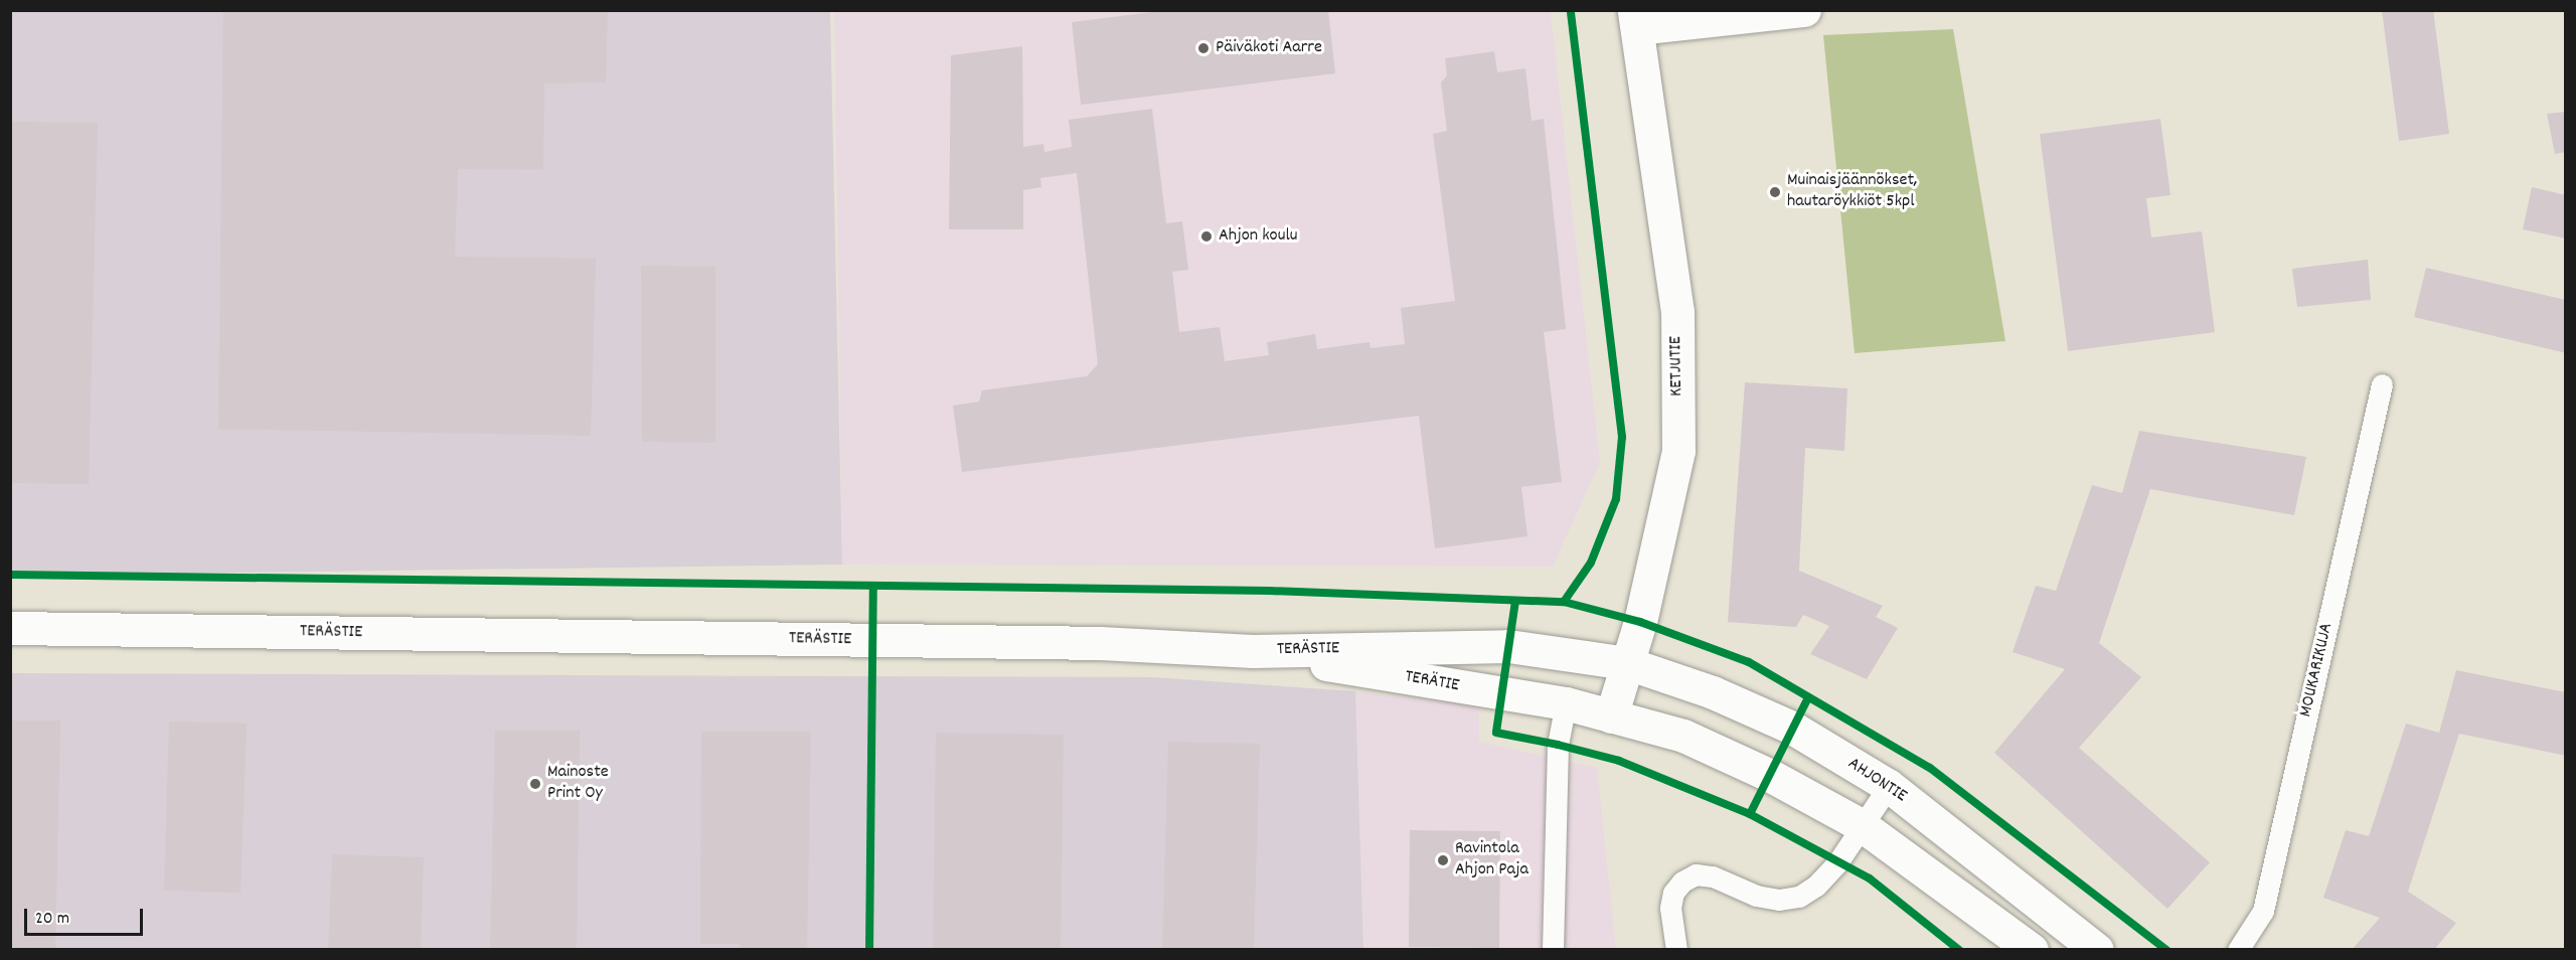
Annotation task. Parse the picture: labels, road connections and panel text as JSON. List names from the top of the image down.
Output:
{
  "streets": {
    "street": [
      "KETJUTIE",
      "TERÄSTIE",
      "TERÄTIE",
      "AHJONTIE"
    ],
    "lane": ["MOUKARIKUJA"]
  },
  "crossings": [
    ["KETJUTIE", "TERÄSTIE"],
    ["KETJUTIE", "TERÄTIE"],
    ["KETJUTIE", "AHJONTIE"],
    ["TERÄSTIE", "TERÄTIE"],
    ["TERÄSTIE", "AHJONTIE"]
  ],
  "places": [
    "Päiväkoti Aarre",
    "Muinaisjäännökset, hautaröykkiöt 5kpl",
    "Ahjon koulu",
    "Mainoste Print Oy",
    "Ravintola Ahjon Paja"
  ],
  "scale_bar": "20 m"
}
